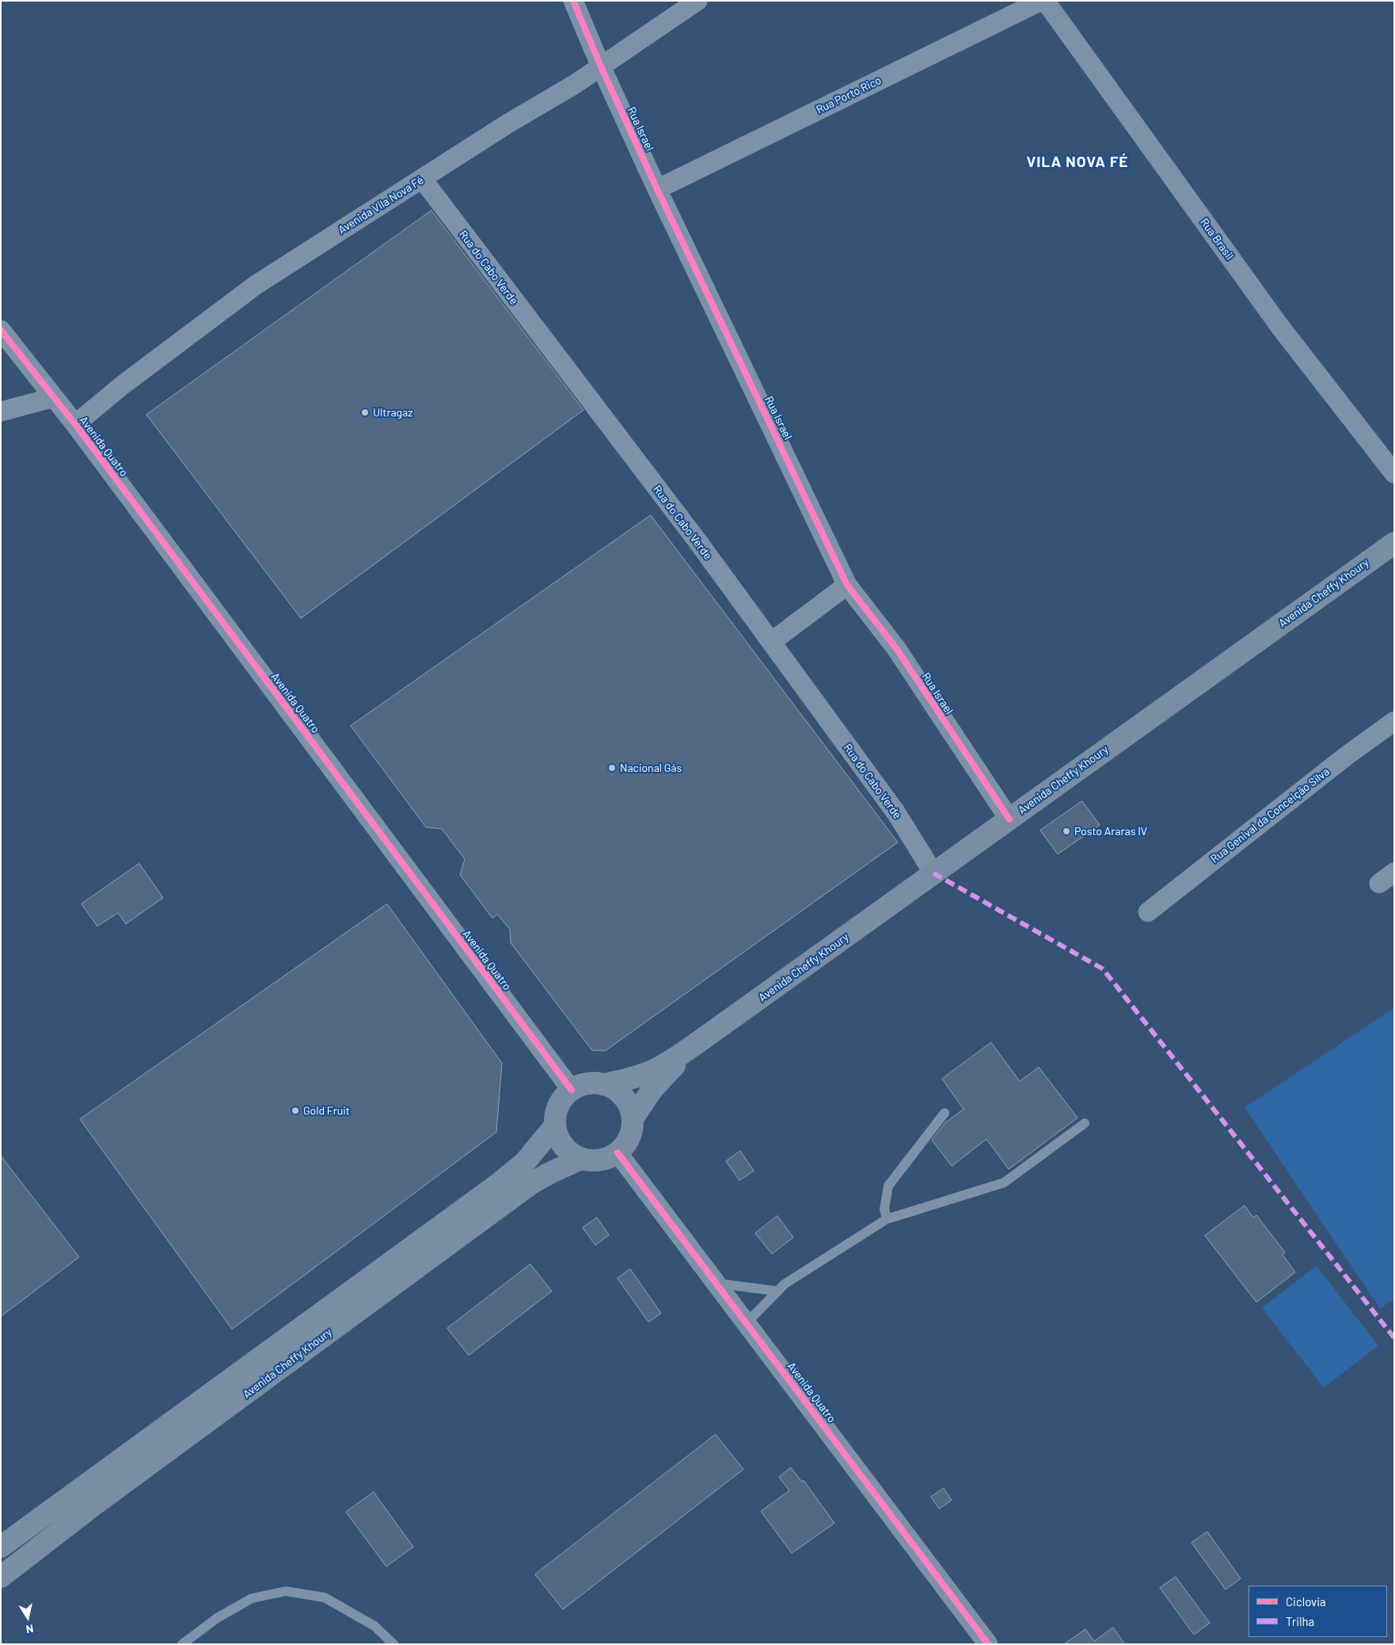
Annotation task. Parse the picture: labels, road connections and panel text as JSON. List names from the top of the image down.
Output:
{
  "streets": {
    "main road": ["Avenida Cheffy Khoury"],
    "street": [
      "Rua Porto Rico",
      "Rua Israel",
      "Avenida Vila Nova Fé",
      "Rua Brasil",
      "Rua do Cabo Verde",
      "Avenida Quatro",
      "Rua Genival da Conceição Silva"
    ]
  },
  "crossings": [
    ["Rua Porto Rico", "Rua Israel"],
    ["Rua Israel", "Avenida Vila Nova Fé"],
    ["Rua Israel", "Avenida Cheffy Khoury"],
    ["Avenida Vila Nova Fé", "Rua do Cabo Verde"],
    ["Avenida Vila Nova Fé", "Avenida Quatro"],
    ["Rua do Cabo Verde", "Avenida Cheffy Khoury"],
    ["Avenida Quatro", "Avenida Cheffy Khoury"]
  ],
  "districts": ["VILA NOVA FÉ"],
  "places": [
    "Ultragaz",
    "Nacional Gás",
    "Posto Araras IV",
    "Gold Fruit"
  ],
  "legend": ["Ciclovia", "Trilha"],
  "north": "bottom"
}
